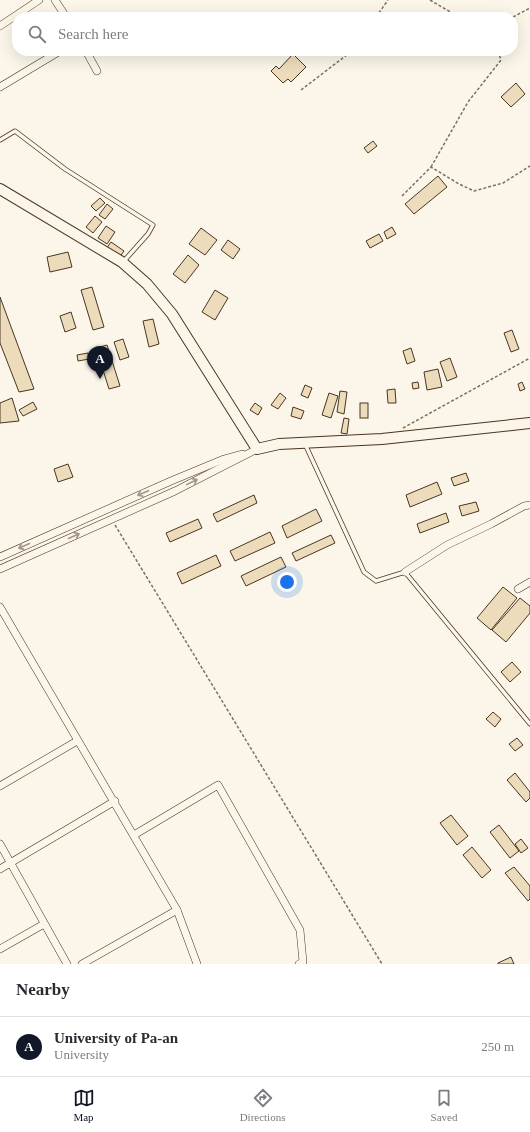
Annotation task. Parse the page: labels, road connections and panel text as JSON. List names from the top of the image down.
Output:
{
  "page": {
    "search": "Search here",
    "pins": "A",
    "heading": "Nearby",
    "list": [
      {
        "mark": "A",
        "name": "University of Pa-an",
        "note": "University",
        "value": "250 m"
      }
    ],
    "nav": ["Map", "Directions", "Saved"]
  }
}
